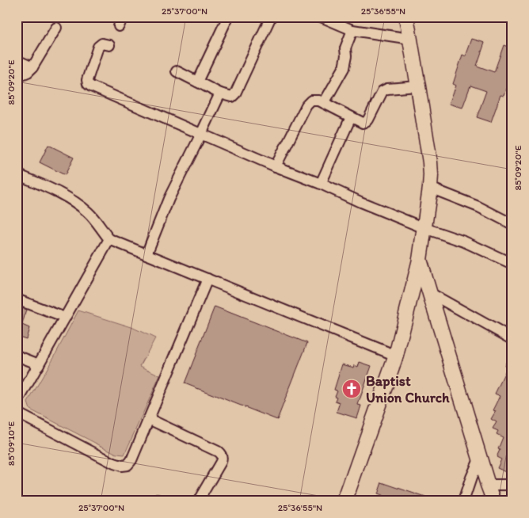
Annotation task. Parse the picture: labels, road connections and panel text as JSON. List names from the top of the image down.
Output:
{
  "places": {
    "church": ["Baptist Union Church"]
  },
  "coordinates": [
    "25°37'00\"N",
    "25°36'55\"N",
    "85°09'20\"E",
    "85°09'10\"E"
  ]
}
